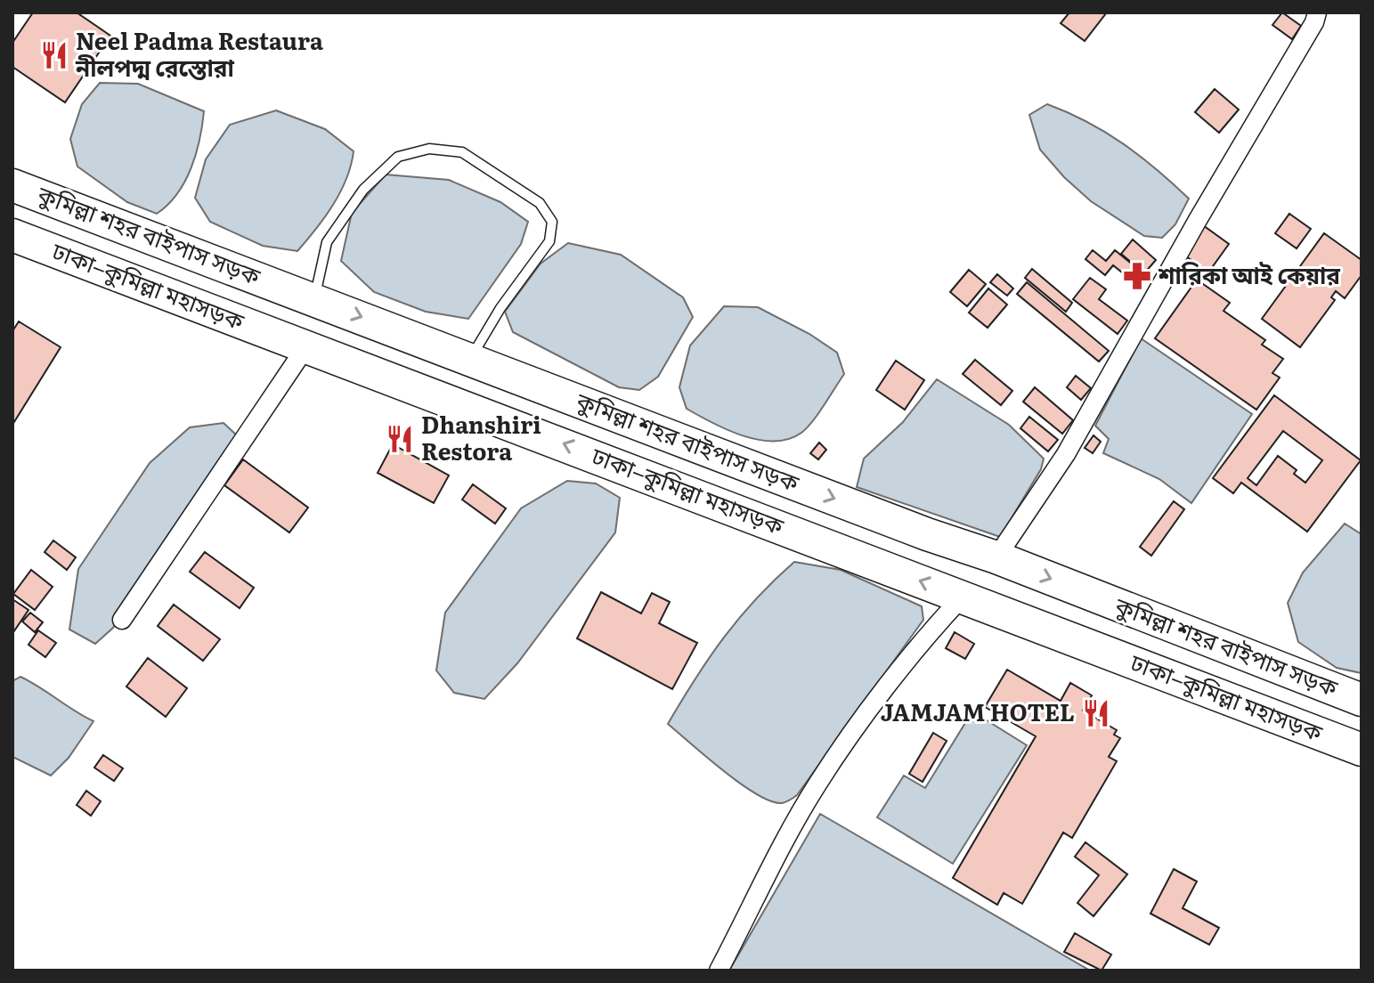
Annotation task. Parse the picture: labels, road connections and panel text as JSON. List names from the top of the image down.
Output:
{
  "streets": {
    "highway": ["কুমিল্লা শহর বাইপাস সড়ক", "ঢাকা–কুমিল্লা মহাসড়ক"]
  },
  "one_way": ["কুমিল্লা শহর বাইপাস সড়ক", "ঢাকা–কুমিল্লা মহাসড়ক"],
  "places": {
    "restaurant": ["Neel Padma Restaura নীলপদ্ম রেস্তোরা", "Dhanshiri Restora", "JAMJAM HOTEL"],
    "pharmacy": ["শারিকা আই কেয়ার"]
  }
}
